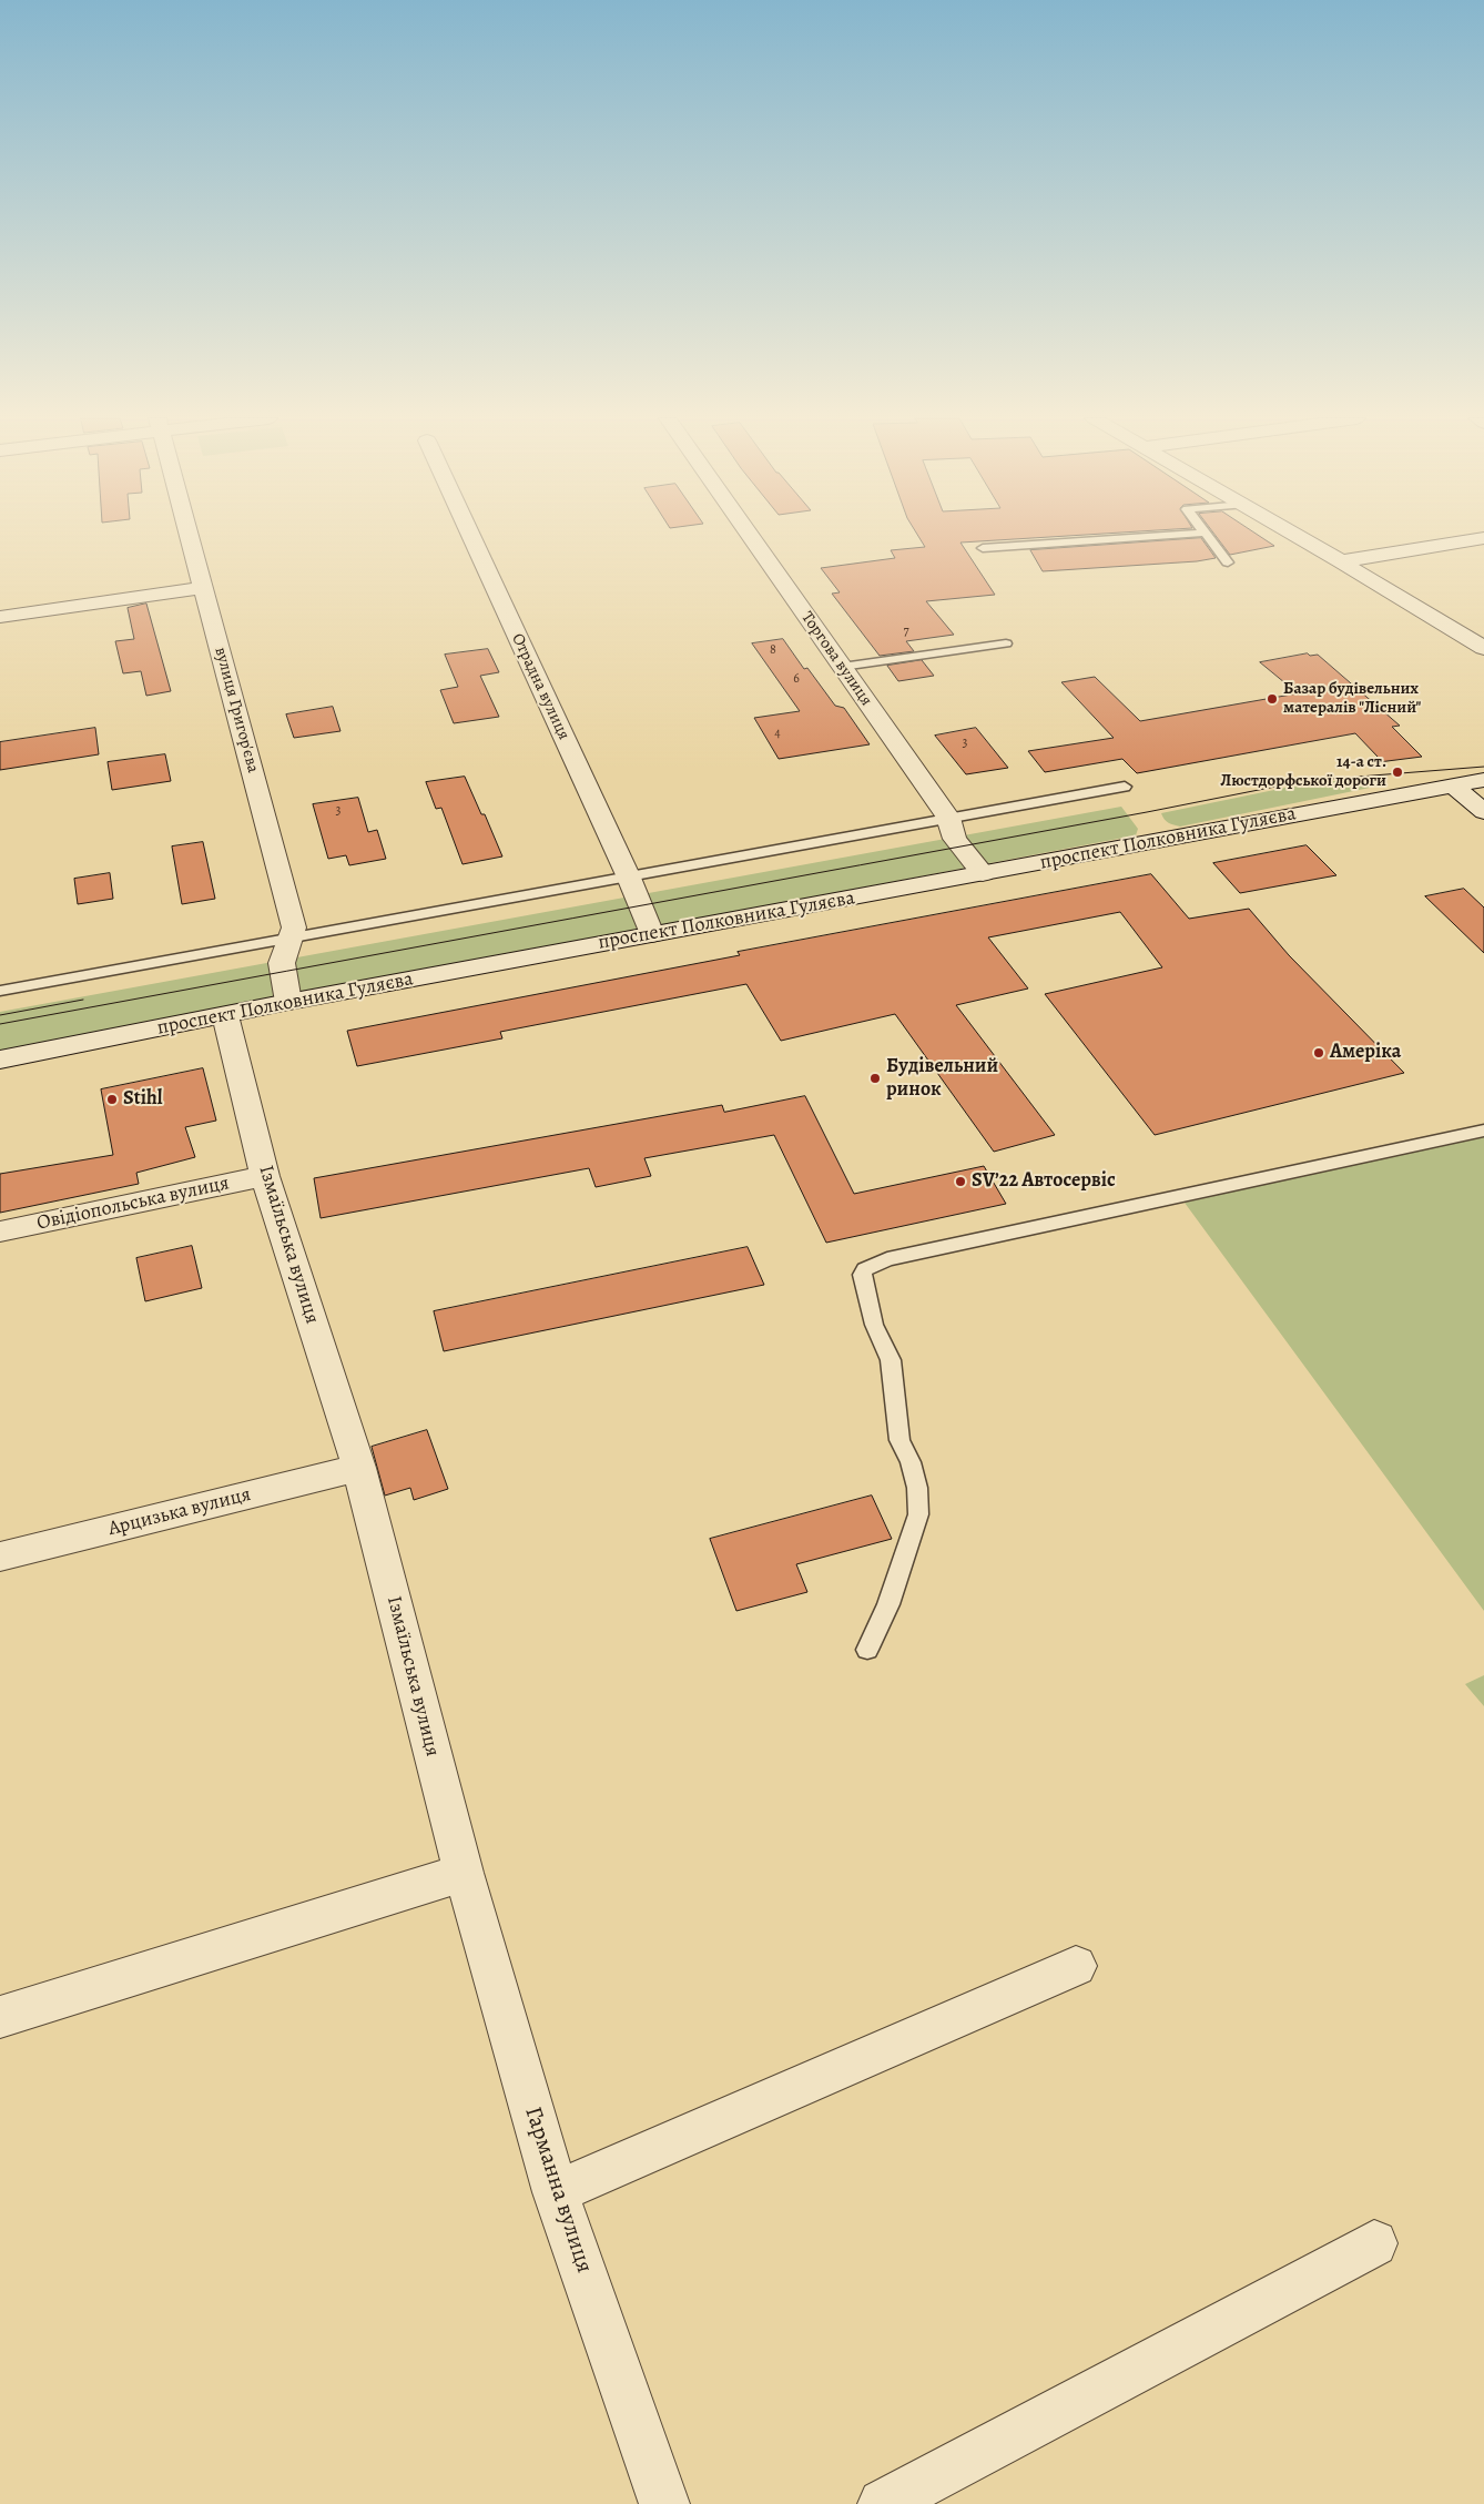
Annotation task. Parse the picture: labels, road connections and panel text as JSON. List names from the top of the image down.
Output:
{
  "streets": {
    "street": [
      "Торгова вулиця",
      "Отрадна вулиця",
      "вулиця Григор'єва",
      "проспект Полковника Гуляєва",
      "Овідіопольська вулиця",
      "Ізмаїльська вулиця",
      "Арцизька вулиця",
      "Гарманна вулиця"
    ]
  },
  "crossings": [
    ["Торгова вулиця", "проспект Полковника Гуляєва"],
    ["Отрадна вулиця", "проспект Полковника Гуляєва"],
    ["вулиця Григор'єва", "проспект Полковника Гуляєва"],
    ["проспект Полковника Гуляєва", "Ізмаїльська вулиця"],
    ["Овідіопольська вулиця", "Ізмаїльська вулиця"],
    ["Ізмаїльська вулиця", "Арцизька вулиця"],
    ["Ізмаїльська вулиця", "Гарманна вулиця"]
  ],
  "places": [
    "Базар будівельних матералів \"Лісний\"",
    "14-а ст. Люстдорфської дороги",
    "Амеріка",
    "Будівельний ринок",
    "Stihl",
    "SV’22 Автосервіс"
  ],
  "house_numbers": [
    "7",
    "8",
    "6",
    "4",
    "3",
    "3"
  ]
}
